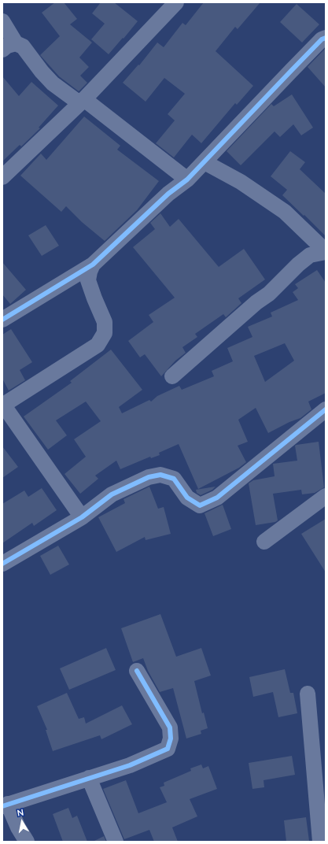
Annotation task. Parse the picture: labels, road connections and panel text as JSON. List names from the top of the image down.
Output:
{
  "north": "top"
}
